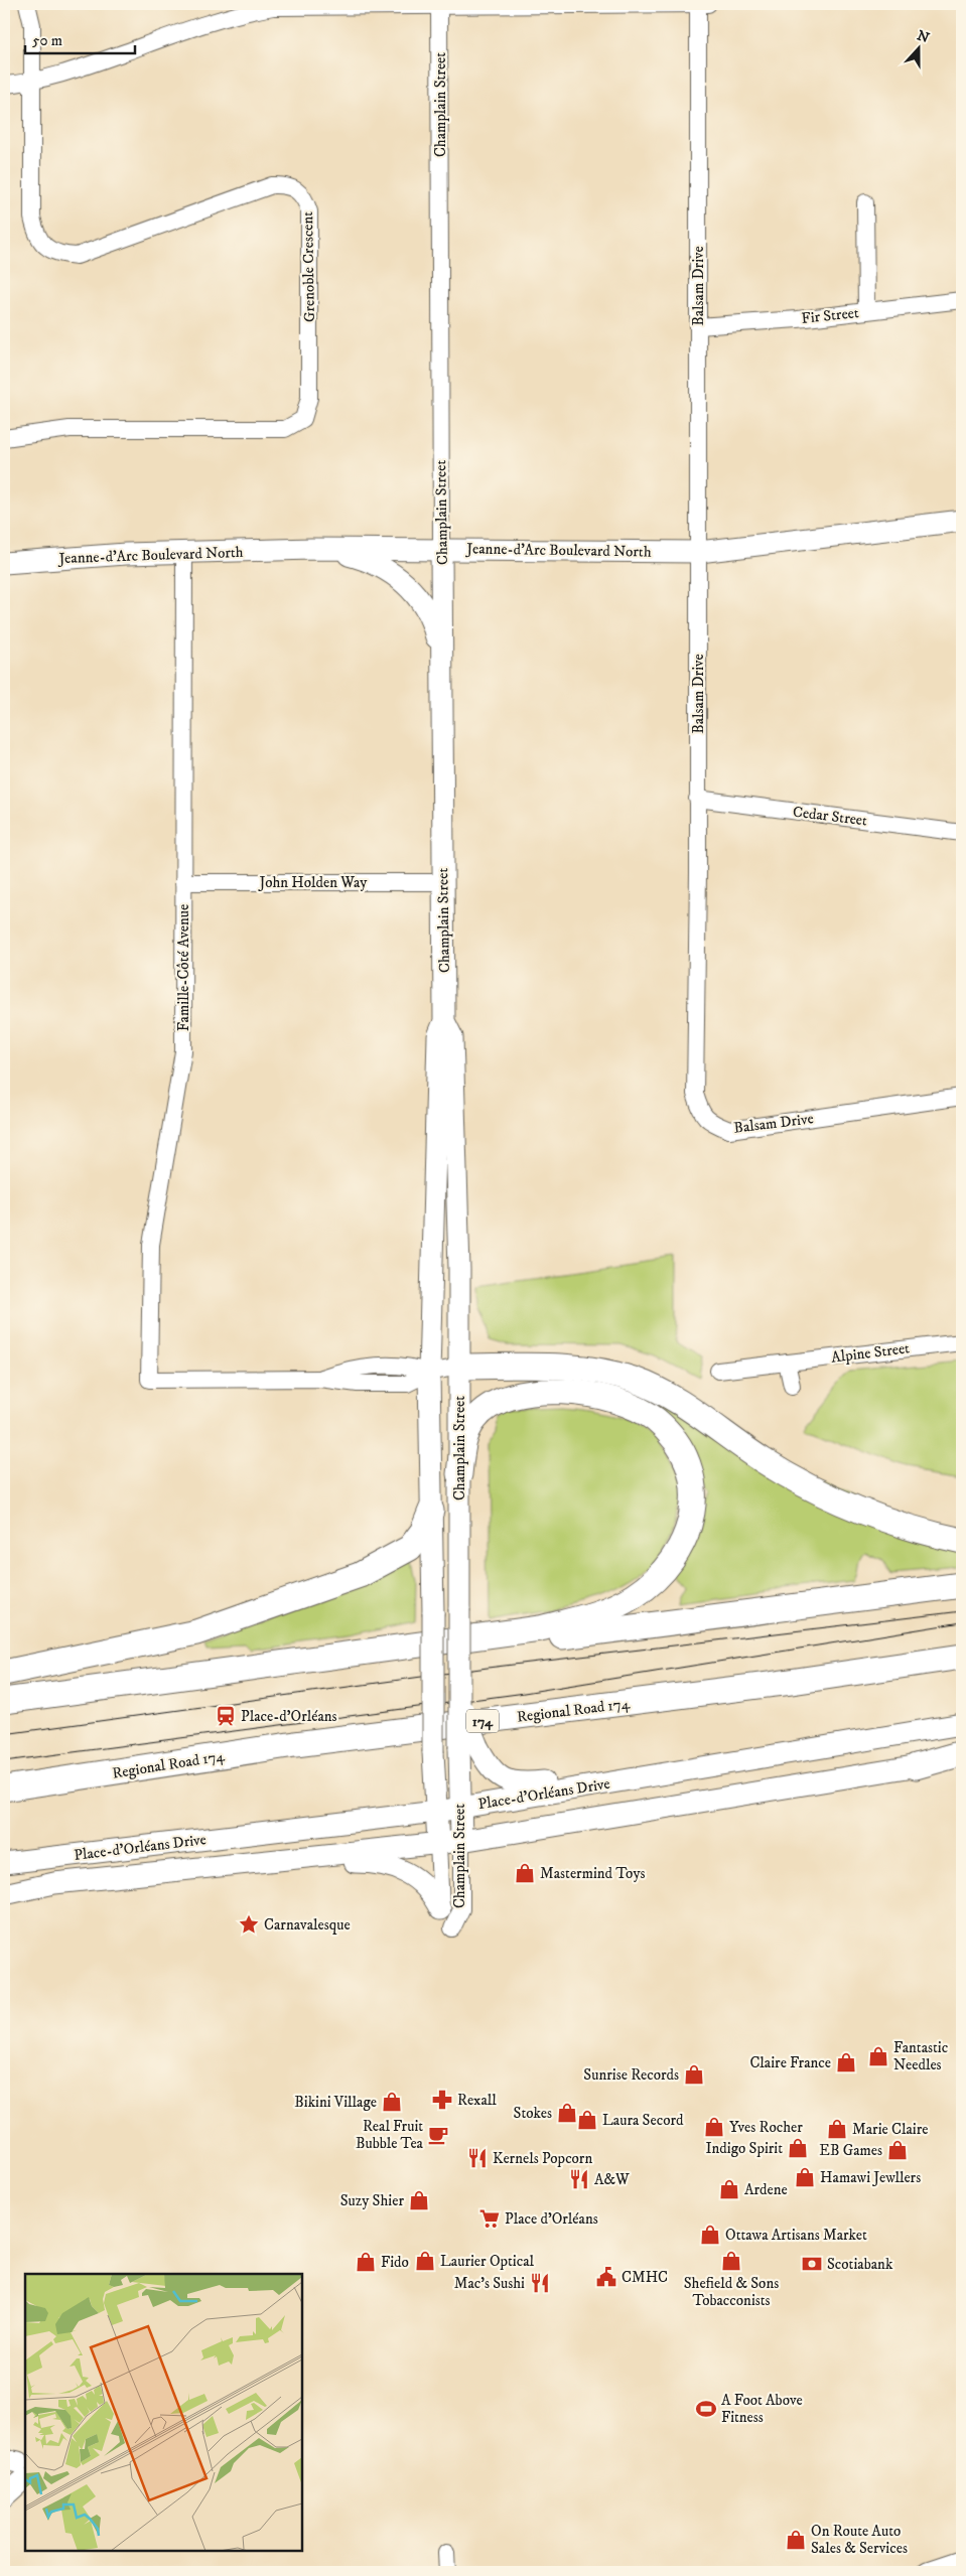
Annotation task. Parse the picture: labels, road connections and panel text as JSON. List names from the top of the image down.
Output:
{
  "streets": {
    "highway": ["Regional Road 174", "174"],
    "main road": ["Champlain Street", "Jeanne-d'Arc Boulevard North", "Place-d'Orléans Drive"],
    "street": [
      "Grenoble Crescent",
      "Balsam Drive",
      "Fir Street",
      "Cedar Street",
      "John Holden Way",
      "Famille-Côté Avenue",
      "Alpine Street"
    ]
  },
  "crossings": [
    ["Champlain Street", "Jeanne-d'Arc Boulevard North"],
    ["Champlain Street", "John Holden Way"],
    ["Champlain Street", "Famille-Côté Avenue"],
    ["Champlain Street", "Place-d'Orléans Drive"],
    ["Balsam Drive", "Fir Street"],
    ["Balsam Drive", "Jeanne-d'Arc Boulevard North"],
    ["Balsam Drive", "Cedar Street"],
    ["Jeanne-d'Arc Boulevard North", "Famille-Côté Avenue"],
    ["John Holden Way", "Famille-Côté Avenue"]
  ],
  "places": {
    "station": ["Place-d'Orléans"],
    "shop": [
      "Mastermind Toys",
      "Fantastic Needles",
      "Claire France",
      "Sunrise Records",
      "Bikini Village",
      "Stokes",
      "Laura Secord",
      "Yves Rocher",
      "Marie Claire",
      "Indigo Spirit",
      "EB Games",
      "Hamawi Jewllers",
      "Ardene",
      "Suzy Shier",
      "Ottawa Artisans Market",
      "Laurier Optical",
      "Shefield & Sons Tobacconists",
      "Fido",
      "On Route Auto Sales & Services"
    ],
    "place": ["Carnavalesque"],
    "pharmacy": ["Rexall"],
    "cafe": ["Real Fruit Bubble Tea"],
    "restaurant": ["Kernels Popcorn", "A&W", "Mac's Sushi"],
    "supermarket": ["Place d'Orléans"],
    "bank": ["Scotiabank"],
    "public building": ["CMHC"],
    "sports": ["A Foot Above Fitness"]
  },
  "scale_bar": "50 m",
  "north": "top"
}
